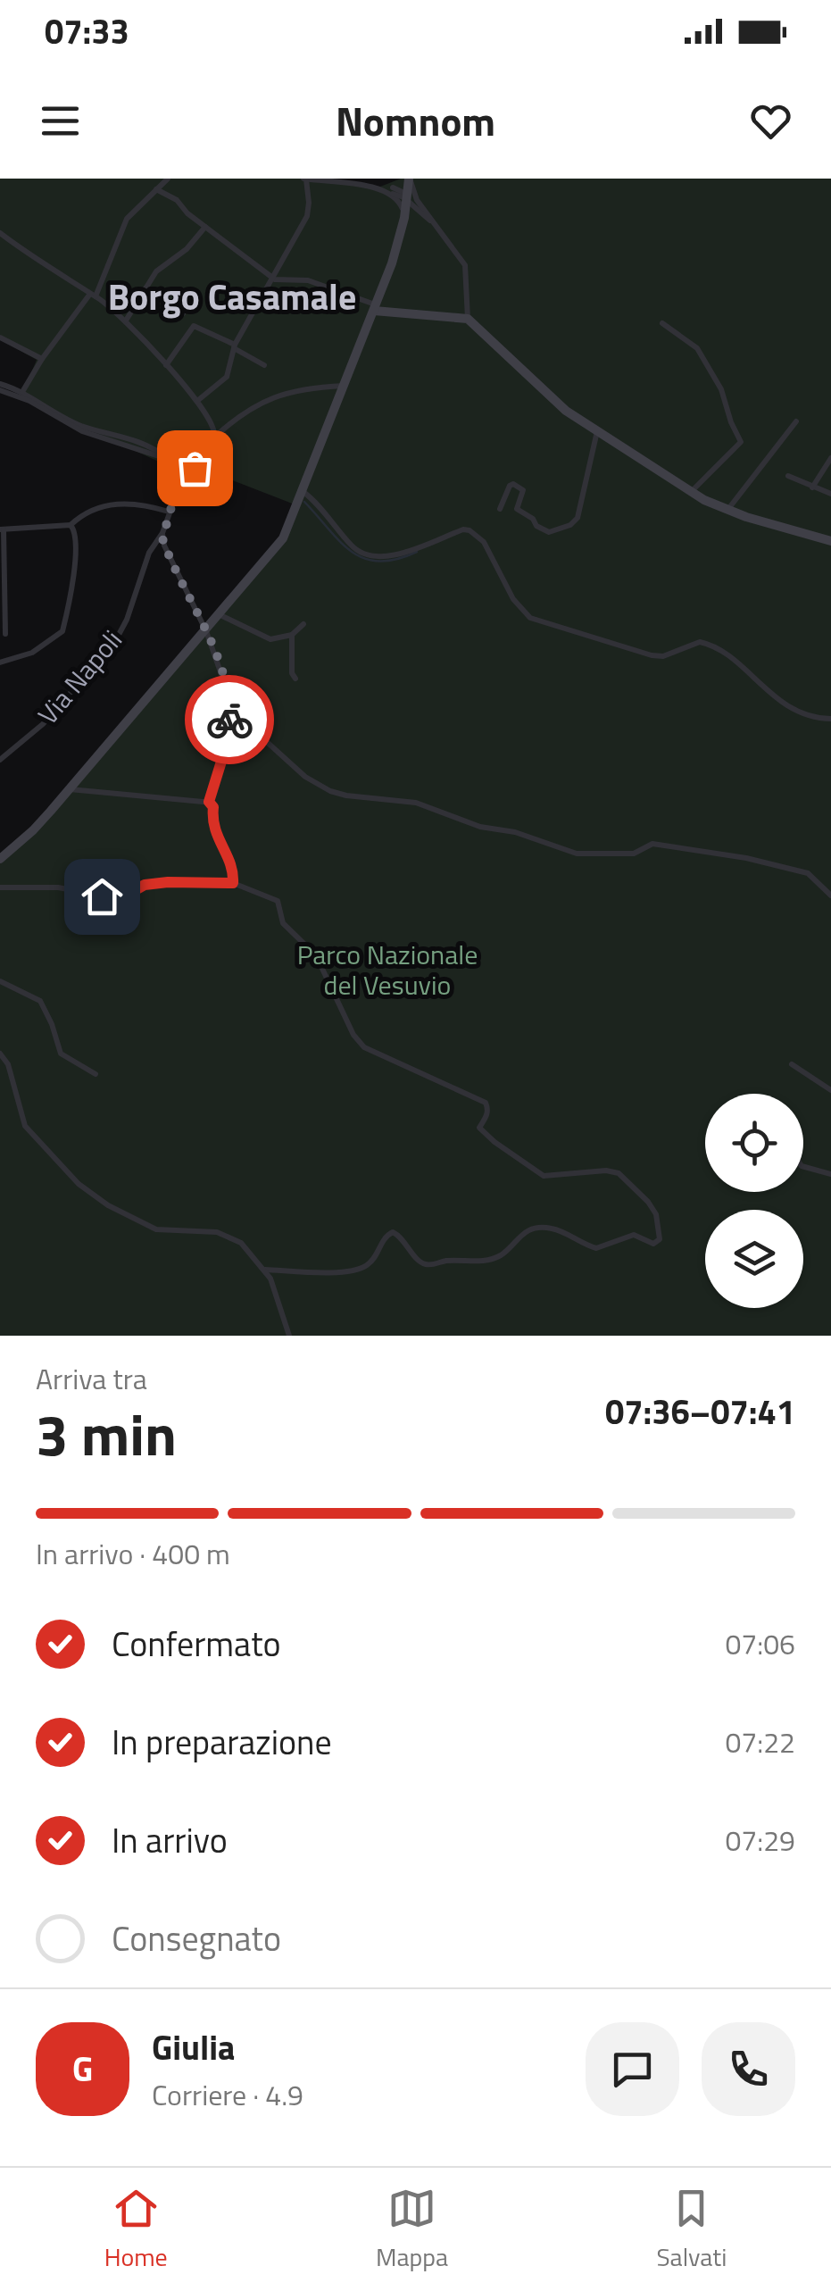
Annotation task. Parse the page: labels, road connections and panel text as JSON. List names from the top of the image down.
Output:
{
  "streets": {
    "street": ["Via Napoli"]
  },
  "districts": ["Borgo Casamale"],
  "parks": ["Parco Nazionale del Vesuvio"],
  "page": {
    "status": "07:33",
    "header": "Nomnom",
    "heading": ["3 min", "Arriva tra", "07:36–07:41"],
    "panel": ["Giulia", "Corriere · 4.9"],
    "bar": "In arrivo · 400 m",
    "list": [
      ["Confermato", "07:06"],
      ["In preparazione", "07:22"],
      ["In arrivo", "07:29"],
      "Consegnato"
    ],
    "round": "G",
    "tabs": ["Home", "Mappa", "Salvati"]
  }
}
